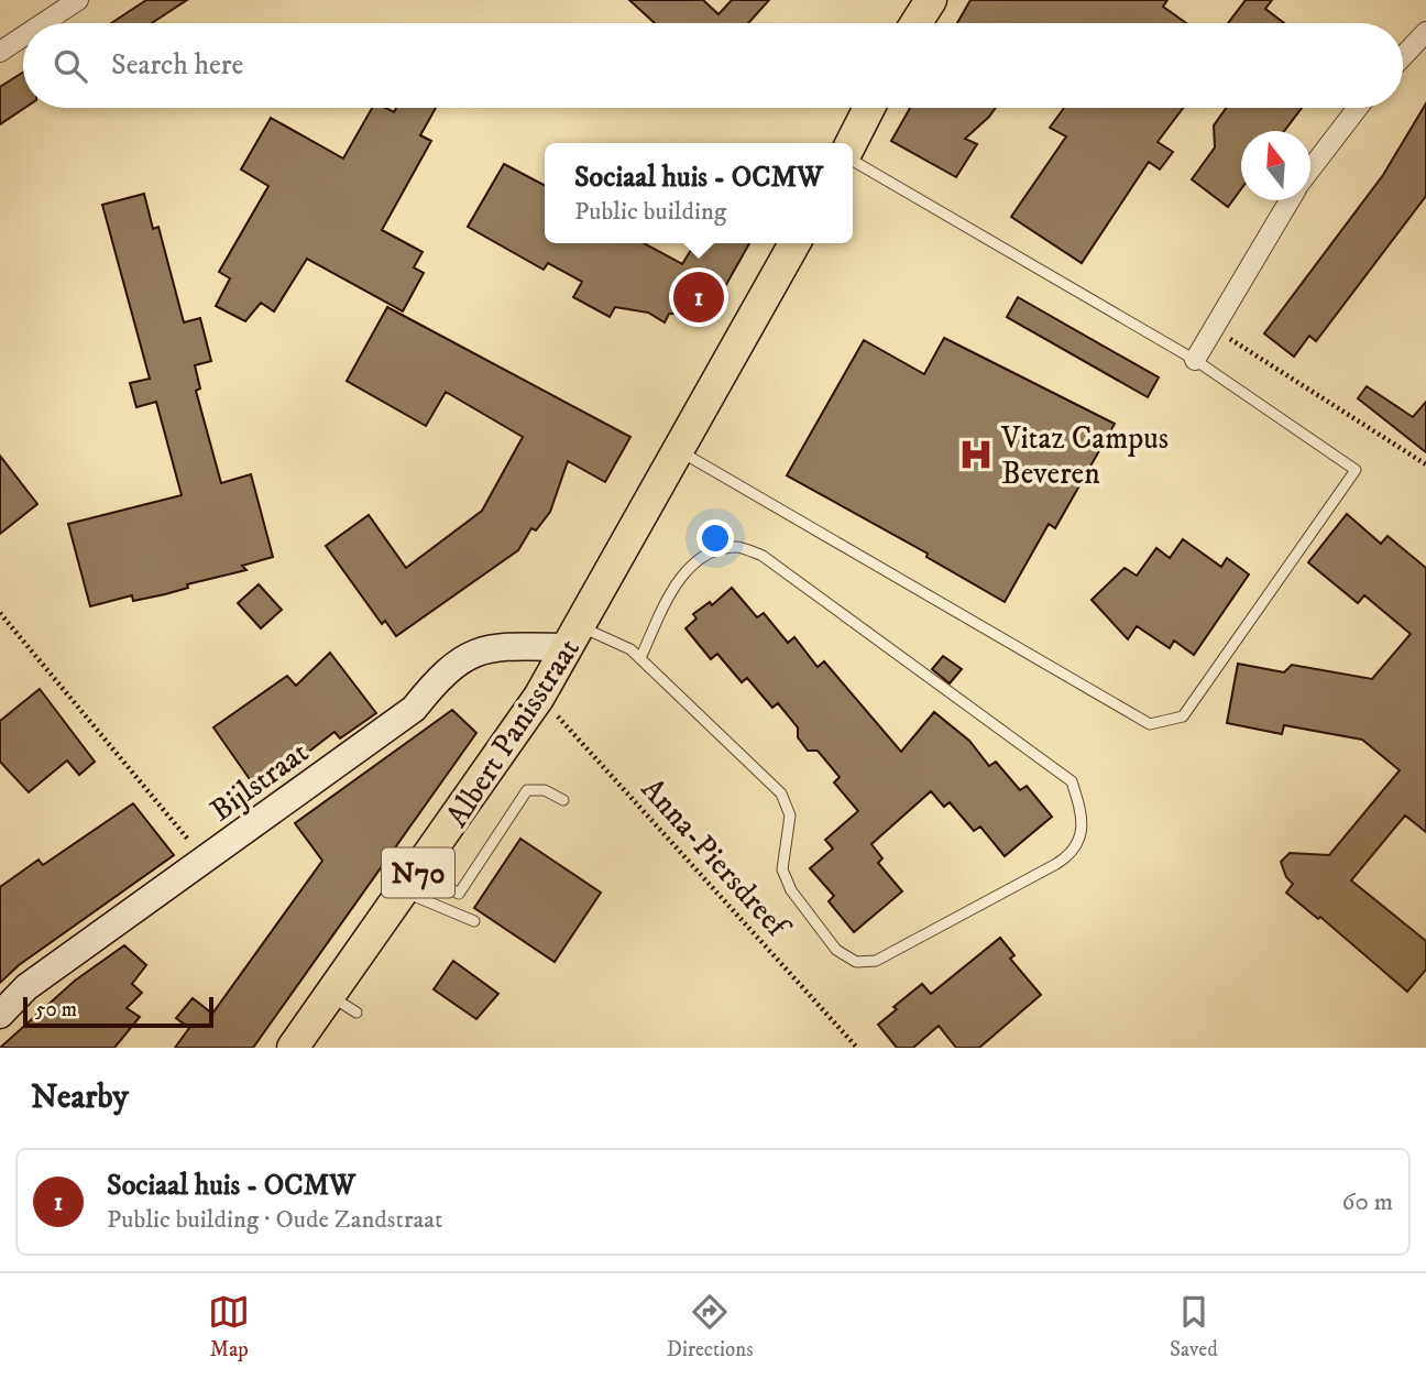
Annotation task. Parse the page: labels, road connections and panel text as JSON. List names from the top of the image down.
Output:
{
  "streets": {
    "main road": ["Albert Panisstraat", "N70"],
    "street": ["Bijlstraat"],
    "path": ["Anna-Piersdreef"]
  },
  "crossings": [
    ["Albert Panisstraat", "Bijlstraat"],
    ["Albert Panisstraat", "Anna-Piersdreef"]
  ],
  "places": {
    "hospital": ["Vitaz Campus Beveren"]
  },
  "scale_bar": "50 m",
  "north": "top",
  "page": {
    "search": "Search here",
    "popup": ["Sociaal huis - OCMW", "Public building"],
    "pins": "1",
    "scale": "50 m",
    "heading": "Nearby",
    "list": [
      {
        "mark": "1",
        "name": "Sociaal huis - OCMW",
        "note": "Public building · Oude Zandstraat",
        "value": "60 m"
      }
    ],
    "nav": ["Map", "Directions", "Saved"]
  }
}
